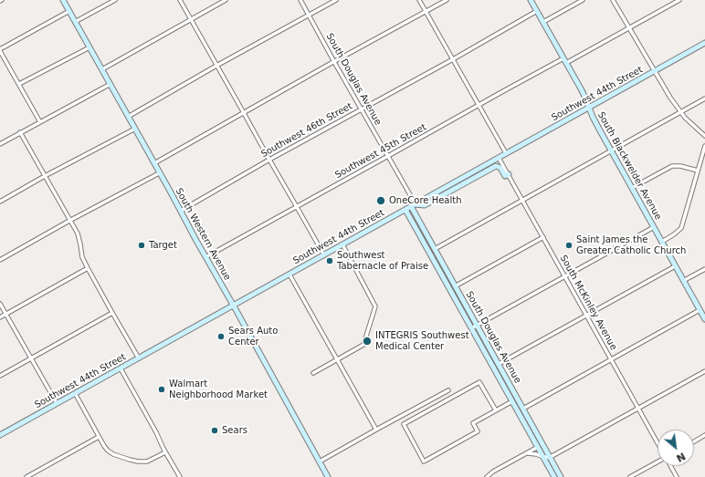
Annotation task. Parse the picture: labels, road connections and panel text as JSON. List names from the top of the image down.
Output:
{
  "streets": {
    "main road": [
      "South Douglas Avenue",
      "Southwest 44th Street",
      "South Blackwelder Avenue",
      "South Western Avenue"
    ],
    "street": ["Southwest 46th Street", "Southwest 45th Street", "South McKinley Avenue"]
  },
  "crossings": [
    ["South Douglas Avenue", "Southwest 44th Street"],
    ["South Douglas Avenue", "Southwest 46th Street"],
    ["South Douglas Avenue", "Southwest 45th Street"],
    ["Southwest 44th Street", "South Blackwelder Avenue"],
    ["Southwest 44th Street", "South Western Avenue"],
    ["Southwest 44th Street", "South McKinley Avenue"],
    ["Southwest 46th Street", "South Blackwelder Avenue"],
    ["Southwest 46th Street", "South Western Avenue"],
    ["Southwest 45th Street", "South Blackwelder Avenue"],
    ["Southwest 45th Street", "South Western Avenue"]
  ],
  "places": [
    "OneCore Health",
    "Target",
    "Saint James the Greater Catholic Church",
    "Southwest Tabernacle of Praise",
    "Sears Auto Center",
    "INTEGRIS Southwest Medical Center",
    "Walmart Neighborhood Market",
    "Sears"
  ],
  "north": "bottom right"
}
